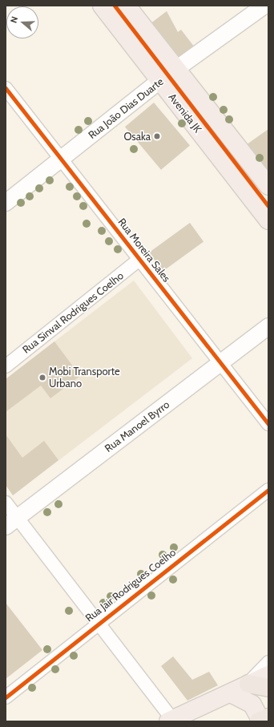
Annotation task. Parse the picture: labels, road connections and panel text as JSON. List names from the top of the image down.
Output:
{
  "streets": {
    "main road": ["Avenida JK"],
    "street": [
      "Rua João Dias Duarte",
      "Rua Moreira Sales",
      "Rua Sinval Rodrigues Coelho",
      "Rua Manoel Byrro",
      "Rua Jair Rodrigues Coelho"
    ]
  },
  "crossings": [
    ["Rua João Dias Duarte", "Avenida JK"],
    ["Rua João Dias Duarte", "Rua Moreira Sales"],
    ["Rua Moreira Sales", "Rua Sinval Rodrigues Coelho"],
    ["Rua Moreira Sales", "Rua Manoel Byrro"]
  ],
  "places": ["Osaka", "Mobi Transporte Urbano"],
  "north": "left"
}
